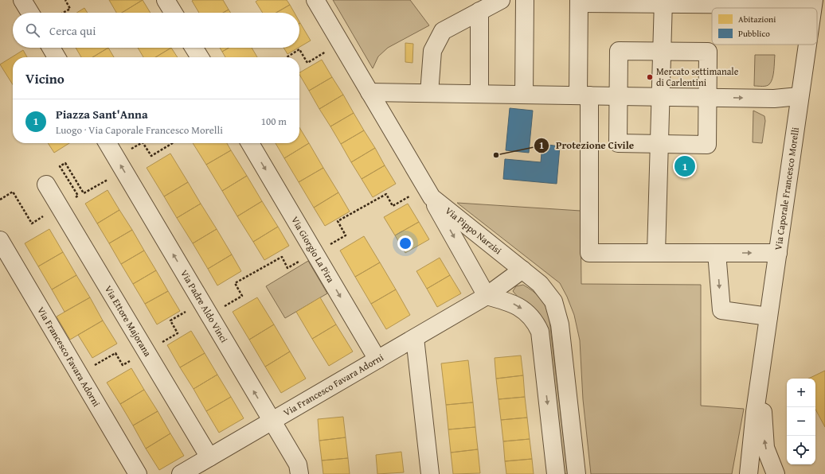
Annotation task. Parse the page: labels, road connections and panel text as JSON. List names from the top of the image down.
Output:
{
  "streets": {
    "street": [
      "Via Caporale Francesco Morelli",
      "Via Pippo Narzisi",
      "Via Giorgio La Pira",
      "Via Padre Aldo Vinci",
      "Via Ettore Majorana",
      "Via Francesco Favara Adorni"
    ]
  },
  "crossings": [
    ["Via Pippo Narzisi", "Via Francesco Favara Adorni"],
    ["Via Giorgio La Pira", "Via Francesco Favara Adorni"],
    ["Via Padre Aldo Vinci", "Via Francesco Favara Adorni"],
    ["Via Ettore Majorana", "Via Francesco Favara Adorni"]
  ],
  "one_way": ["Via Padre Aldo Vinci"],
  "places": ["Mercato settimanale di Carlentini", "Protezione Civile"],
  "legend": ["Abitazioni", "Pubblico"],
  "page": {
    "search": "Cerca qui",
    "heading": "Vicino",
    "list": [
      {
        "mark": "1",
        "name": "Piazza Sant'Anna",
        "note": "Luogo · Via Caporale Francesco Morelli",
        "value": "100 m"
      }
    ],
    "pins": "1",
    "map_buttons": ["+", "−"]
  }
}
